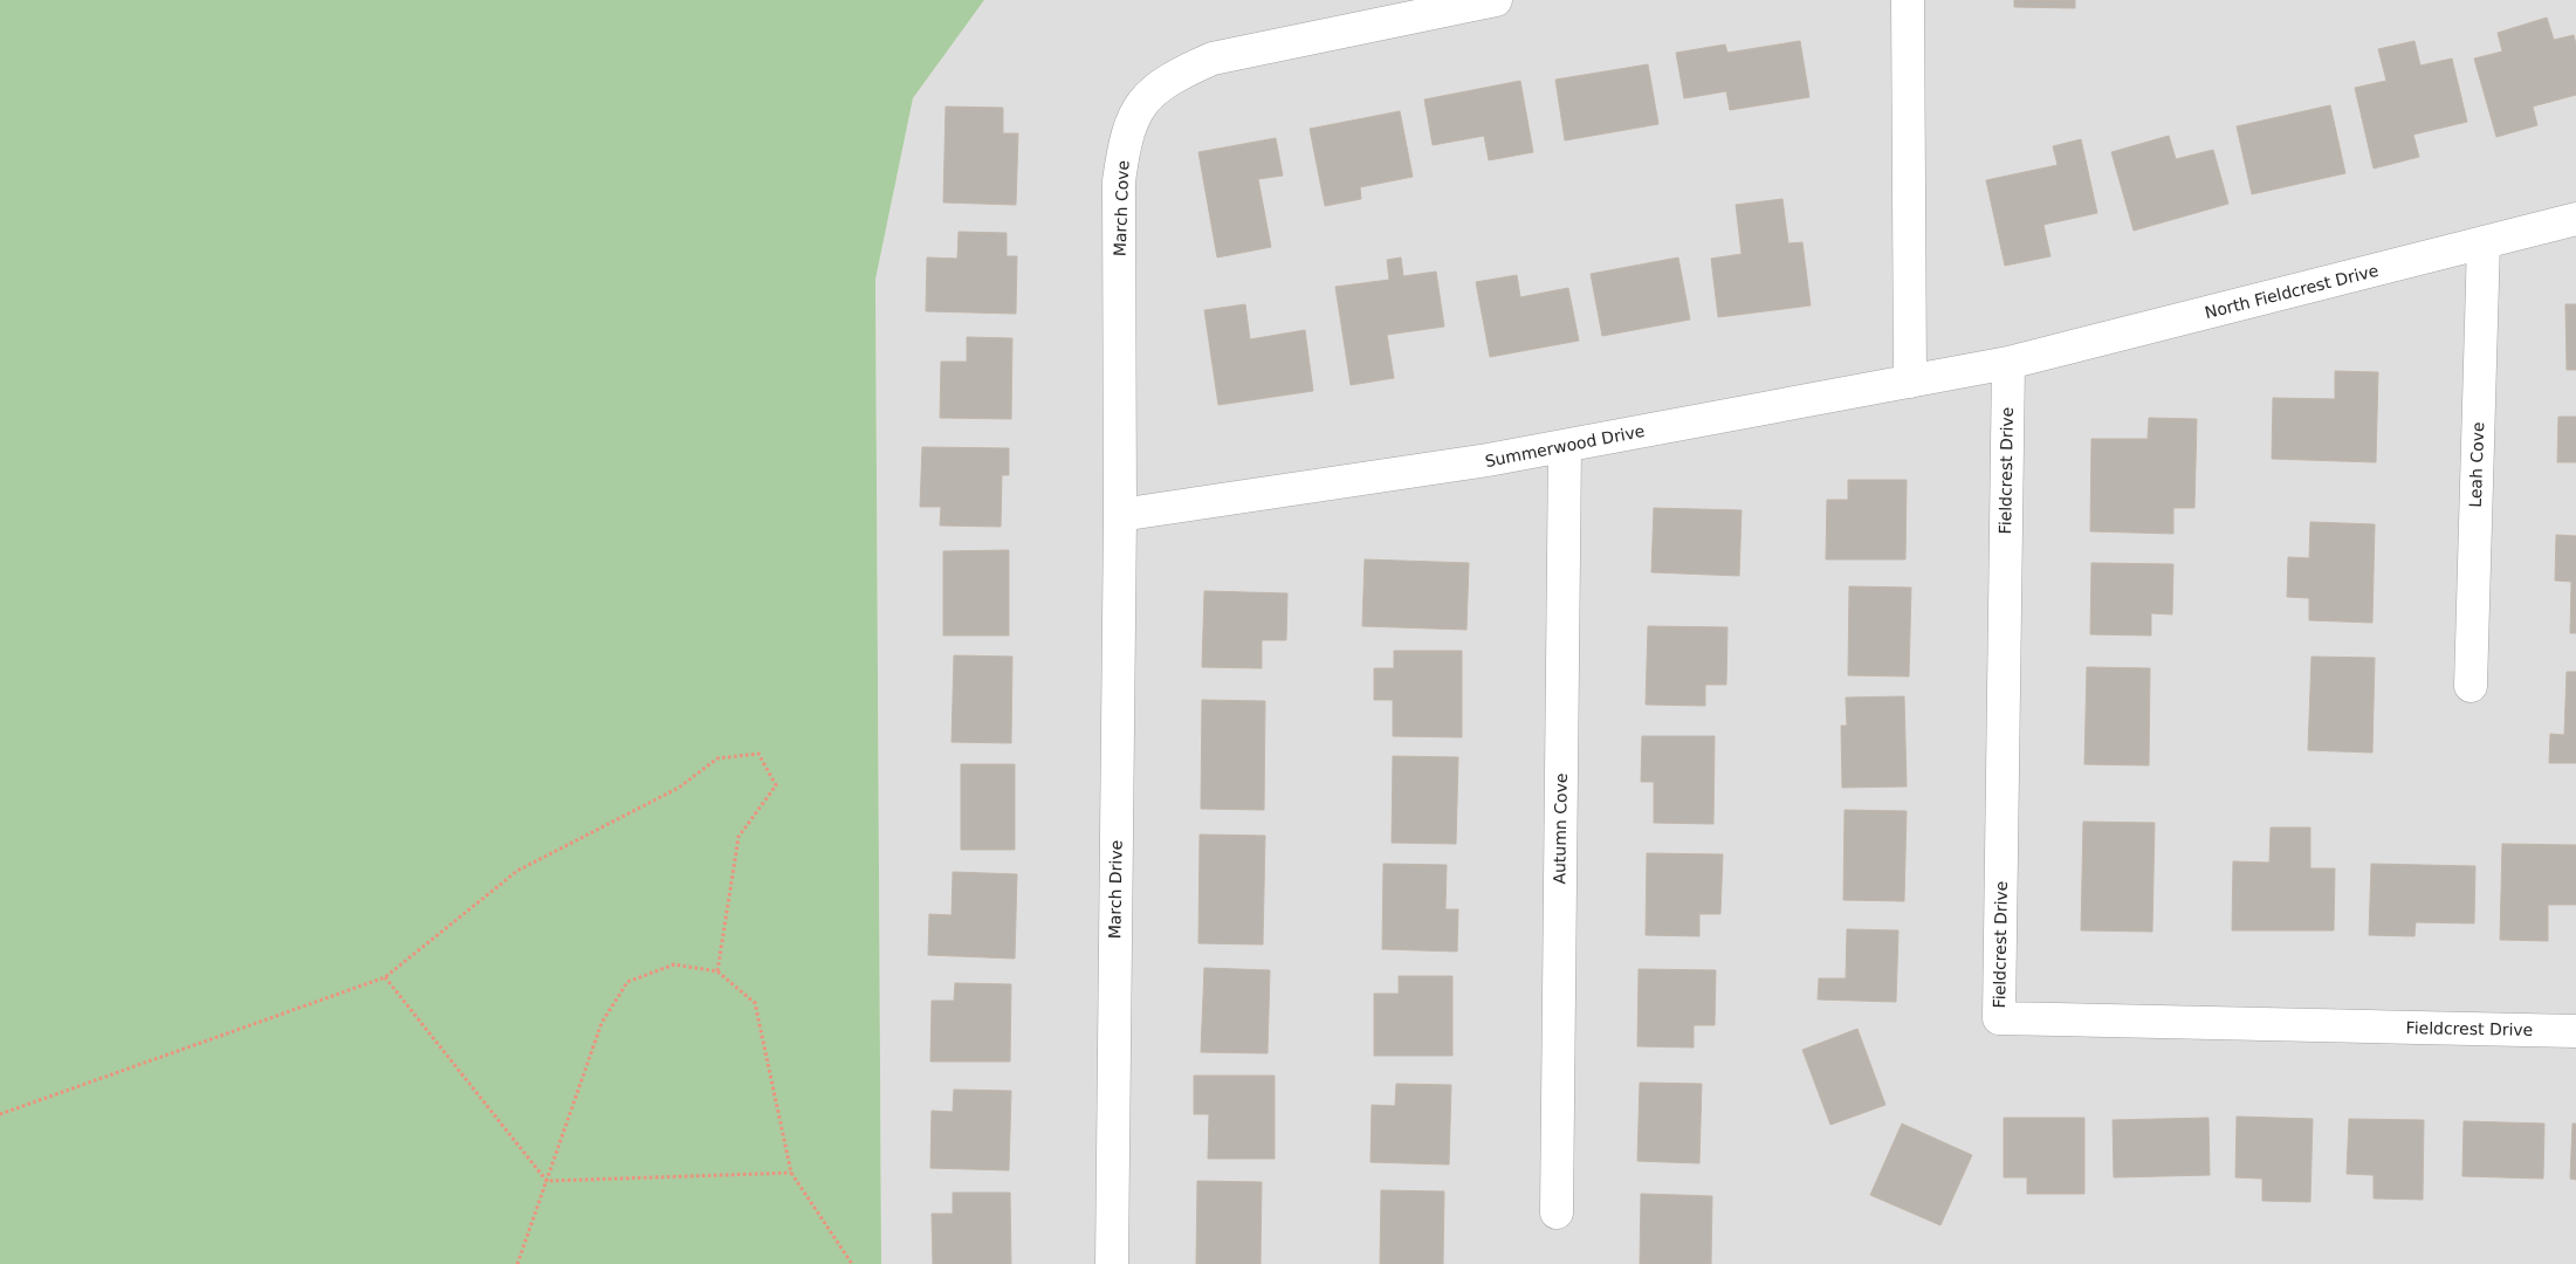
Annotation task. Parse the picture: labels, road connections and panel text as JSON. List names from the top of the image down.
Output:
{
  "streets": {
    "street": [
      "March Cove",
      "North Fieldcrest Drive",
      "Summerwood Drive",
      "Leah Cove",
      "Fieldcrest Drive",
      "Autumn Cove",
      "March Drive"
    ]
  },
  "crossings": [
    ["March Cove", "Summerwood Drive"],
    ["March Cove", "March Drive"],
    ["North Fieldcrest Drive", "Summerwood Drive"],
    ["North Fieldcrest Drive", "Leah Cove"],
    ["North Fieldcrest Drive", "Fieldcrest Drive"],
    ["Summerwood Drive", "Fieldcrest Drive"],
    ["Summerwood Drive", "Autumn Cove"],
    ["Summerwood Drive", "March Drive"]
  ]
}
